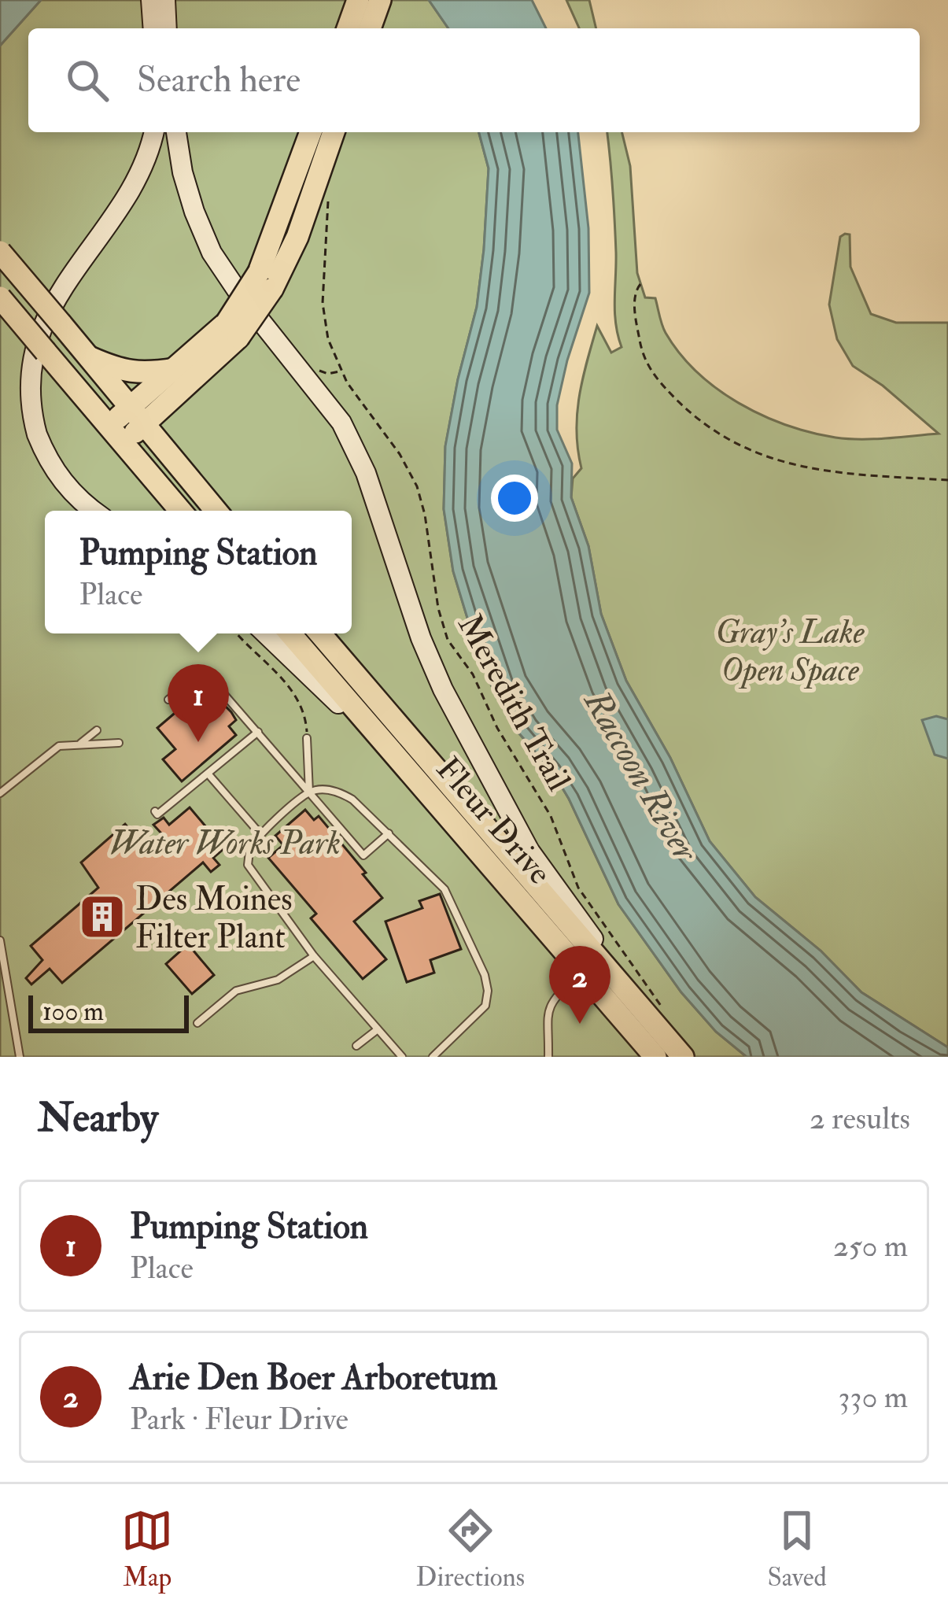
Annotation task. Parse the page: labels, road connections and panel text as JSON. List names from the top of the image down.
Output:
{
  "streets": {
    "main road": ["Fleur Drive"],
    "path": ["Meredith Trail"]
  },
  "crossings": [
    ["Meredith Trail", "Fleur Drive"]
  ],
  "water": ["Raccoon River"],
  "parks": ["Gray's Lake Open Space", "Water Works Park"],
  "places": {
    "building": ["Des Moines Filter Plant"]
  },
  "scale_bar": "100 m",
  "page": {
    "search": "Search here",
    "popup": ["Pumping Station", "Place"],
    "pins": ["1", "2"],
    "scale": "100 m",
    "heading": ["Nearby", "2 results"],
    "list": [
      {
        "mark": "1",
        "name": "Pumping Station",
        "note": "Place",
        "value": "250 m"
      },
      {
        "mark": "2",
        "name": "Arie Den Boer Arboretum",
        "note": "Park · Fleur Drive",
        "value": "330 m"
      }
    ],
    "nav": ["Map", "Directions", "Saved"]
  }
}
